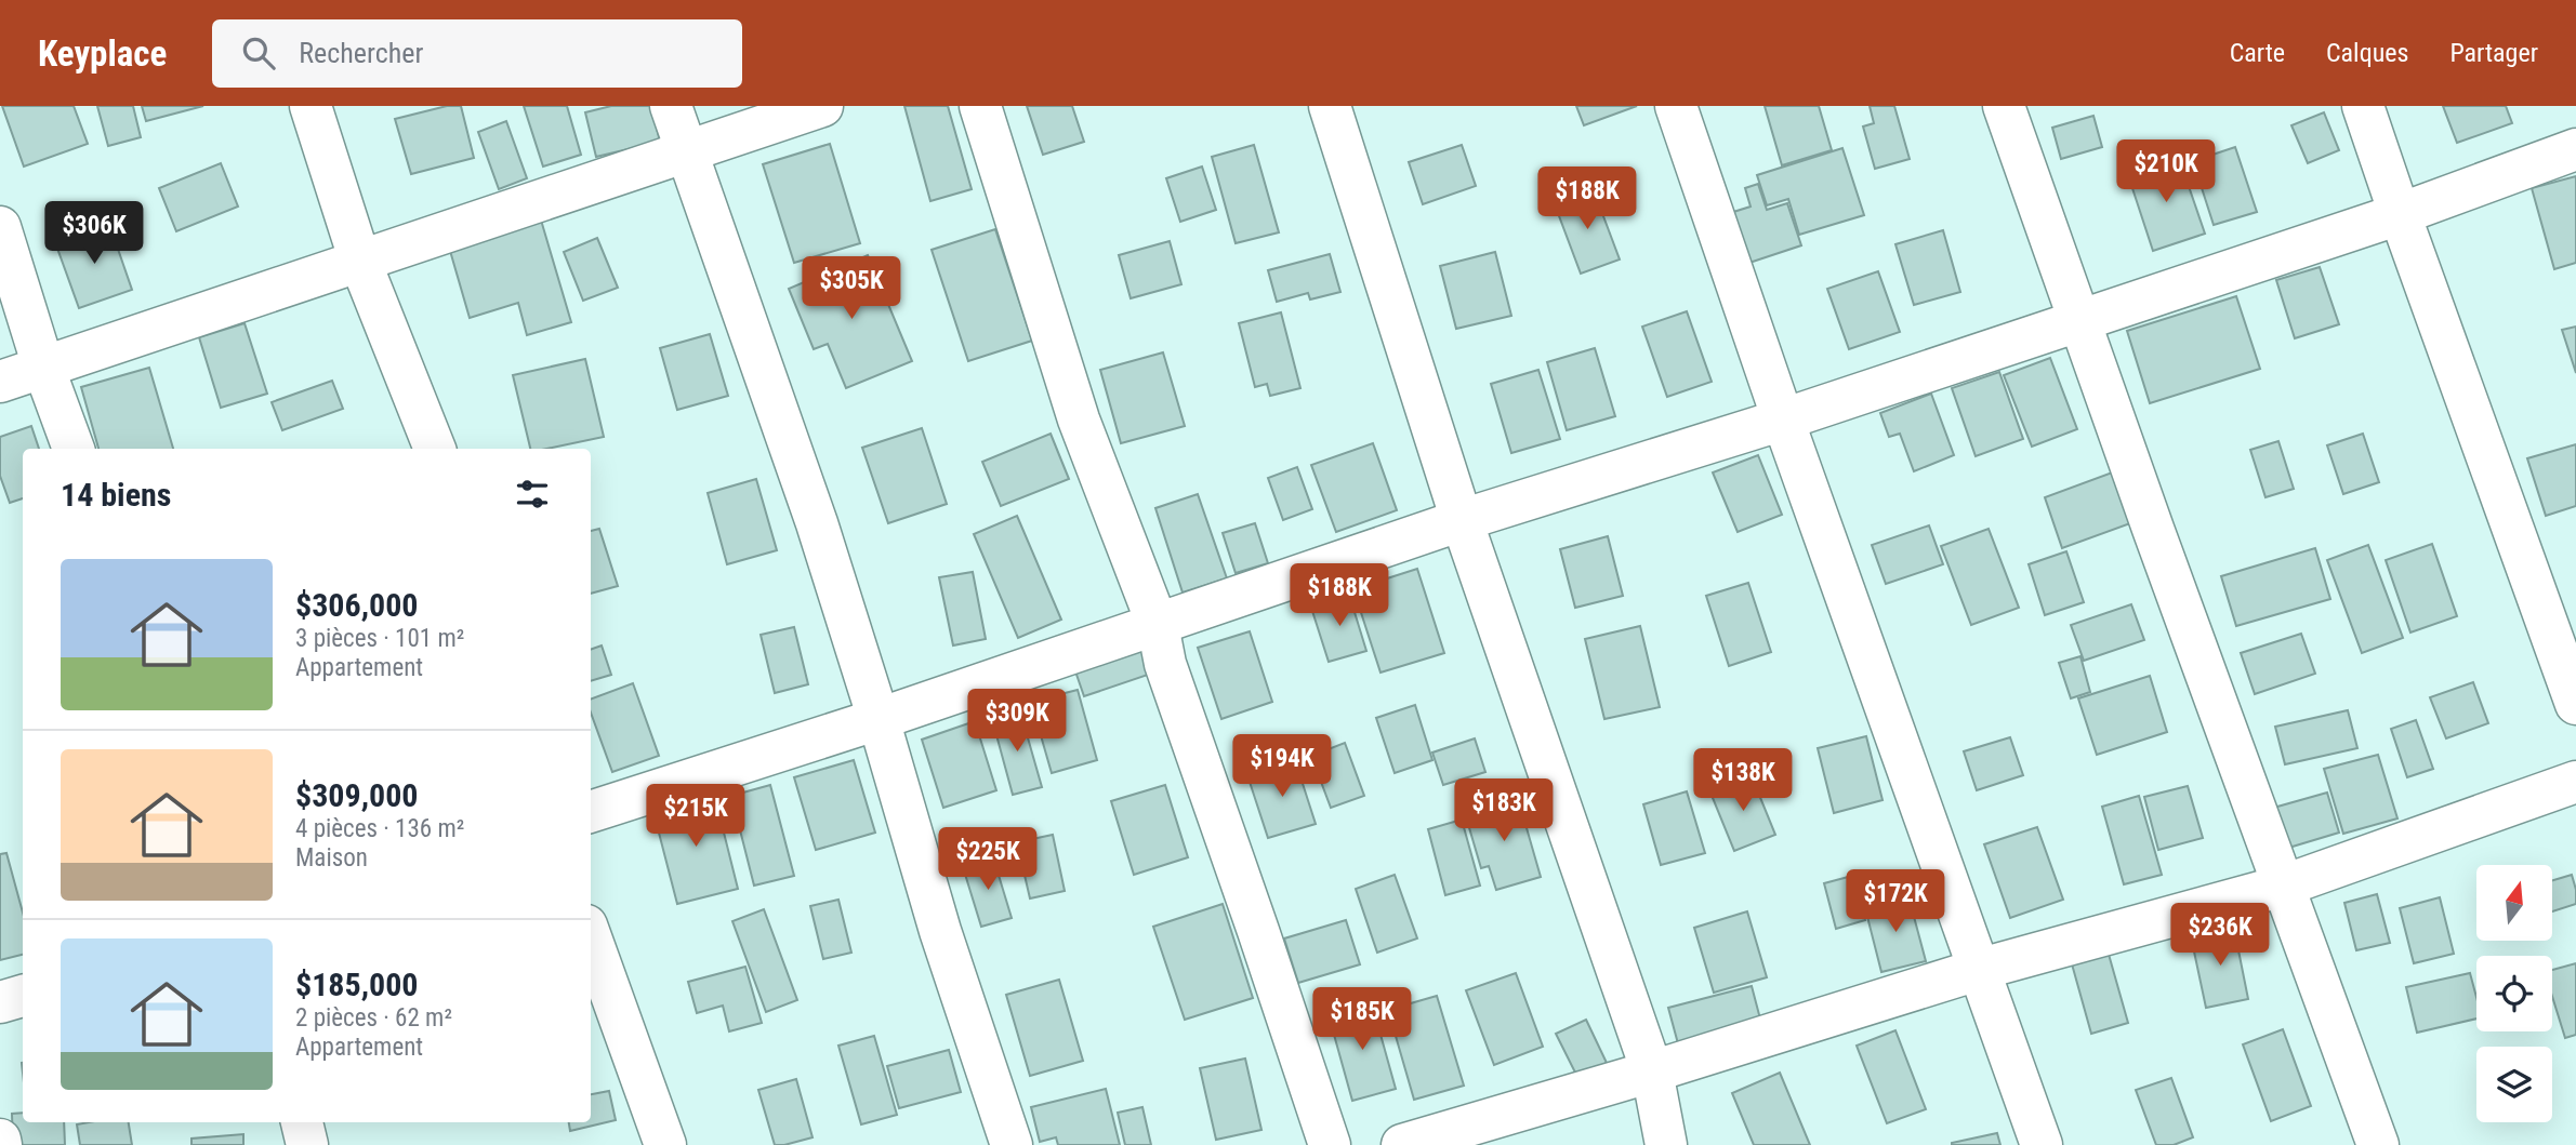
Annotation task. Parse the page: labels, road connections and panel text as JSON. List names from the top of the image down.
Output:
{
  "north": "top",
  "page": {
    "header": "Keyplace",
    "search": "Rechercher",
    "nav": ["Carte", "Calques", "Partager"],
    "price": [
      "$210K",
      "$188K",
      "$306K",
      "$305K",
      "$188K",
      "$309K",
      "$194K",
      "$138K",
      "$183K",
      "$215K",
      "$225K",
      "$172K",
      "$236K",
      "$185K"
    ],
    "heading": "14 biens",
    "list": [
      {
        "name": "$306,000",
        "note": "3 pièces · 101 m² · Appartement"
      },
      {
        "name": "$309,000",
        "note": "4 pièces · 136 m² · Maison"
      },
      {
        "name": "$185,000",
        "note": "2 pièces · 62 m² · Appartement"
      }
    ]
  }
}
